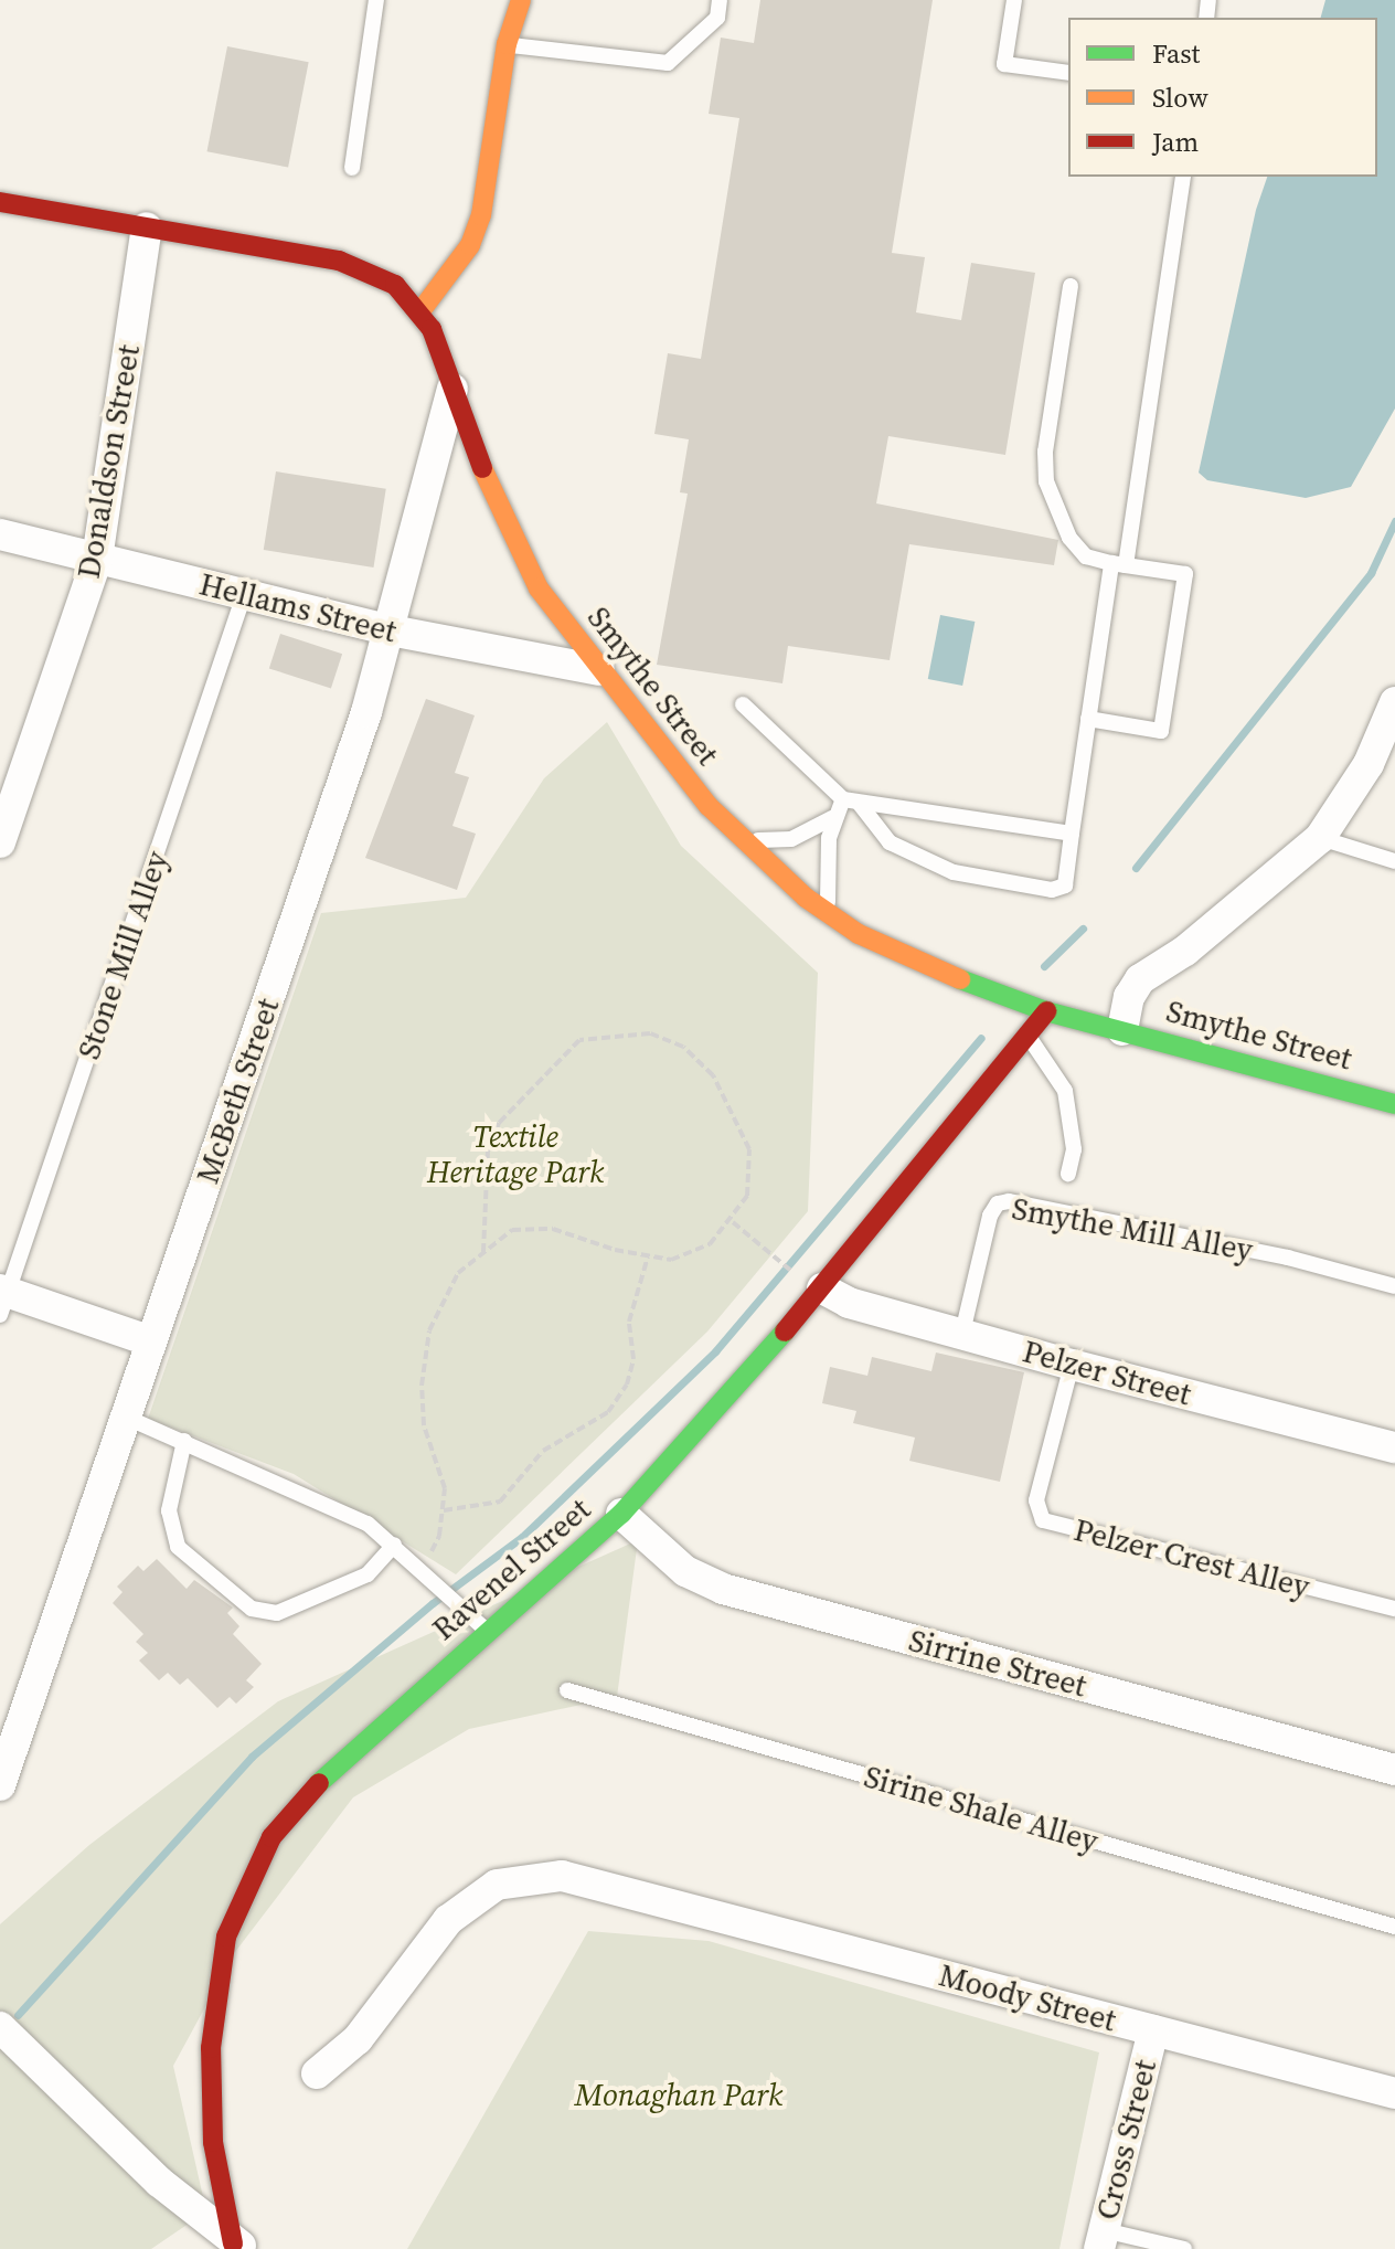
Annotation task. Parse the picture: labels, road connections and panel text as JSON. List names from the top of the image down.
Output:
{
  "streets": {
    "street": [
      "Donaldson Street",
      "Hellams Street",
      "Smythe Street",
      "McBeth Street",
      "Pelzer Street",
      "Ravenel Street",
      "Sirrine Street",
      "Moody Street",
      "Cross Street"
    ],
    "lane": [
      "Stone Mill Alley",
      "Smythe Mill Alley",
      "Pelzer Crest Alley",
      "Sirine Shale Alley"
    ]
  },
  "crossings": [
    ["Donaldson Street", "Hellams Street"],
    ["Donaldson Street", "Smythe Street"],
    ["Hellams Street", "Smythe Street"],
    ["Hellams Street", "Stone Mill Alley"],
    ["Hellams Street", "McBeth Street"],
    ["Smythe Street", "McBeth Street"],
    ["Smythe Street", "Ravenel Street"],
    ["Smythe Mill Alley", "Pelzer Street"],
    ["Pelzer Street", "Pelzer Crest Alley"],
    ["Pelzer Street", "Ravenel Street"],
    ["Ravenel Street", "Sirrine Street"],
    ["Moody Street", "Cross Street"]
  ],
  "parks": ["Textile Heritage Park", "Monaghan Park"],
  "legend": ["Fast", "Slow", "Jam"]
}
